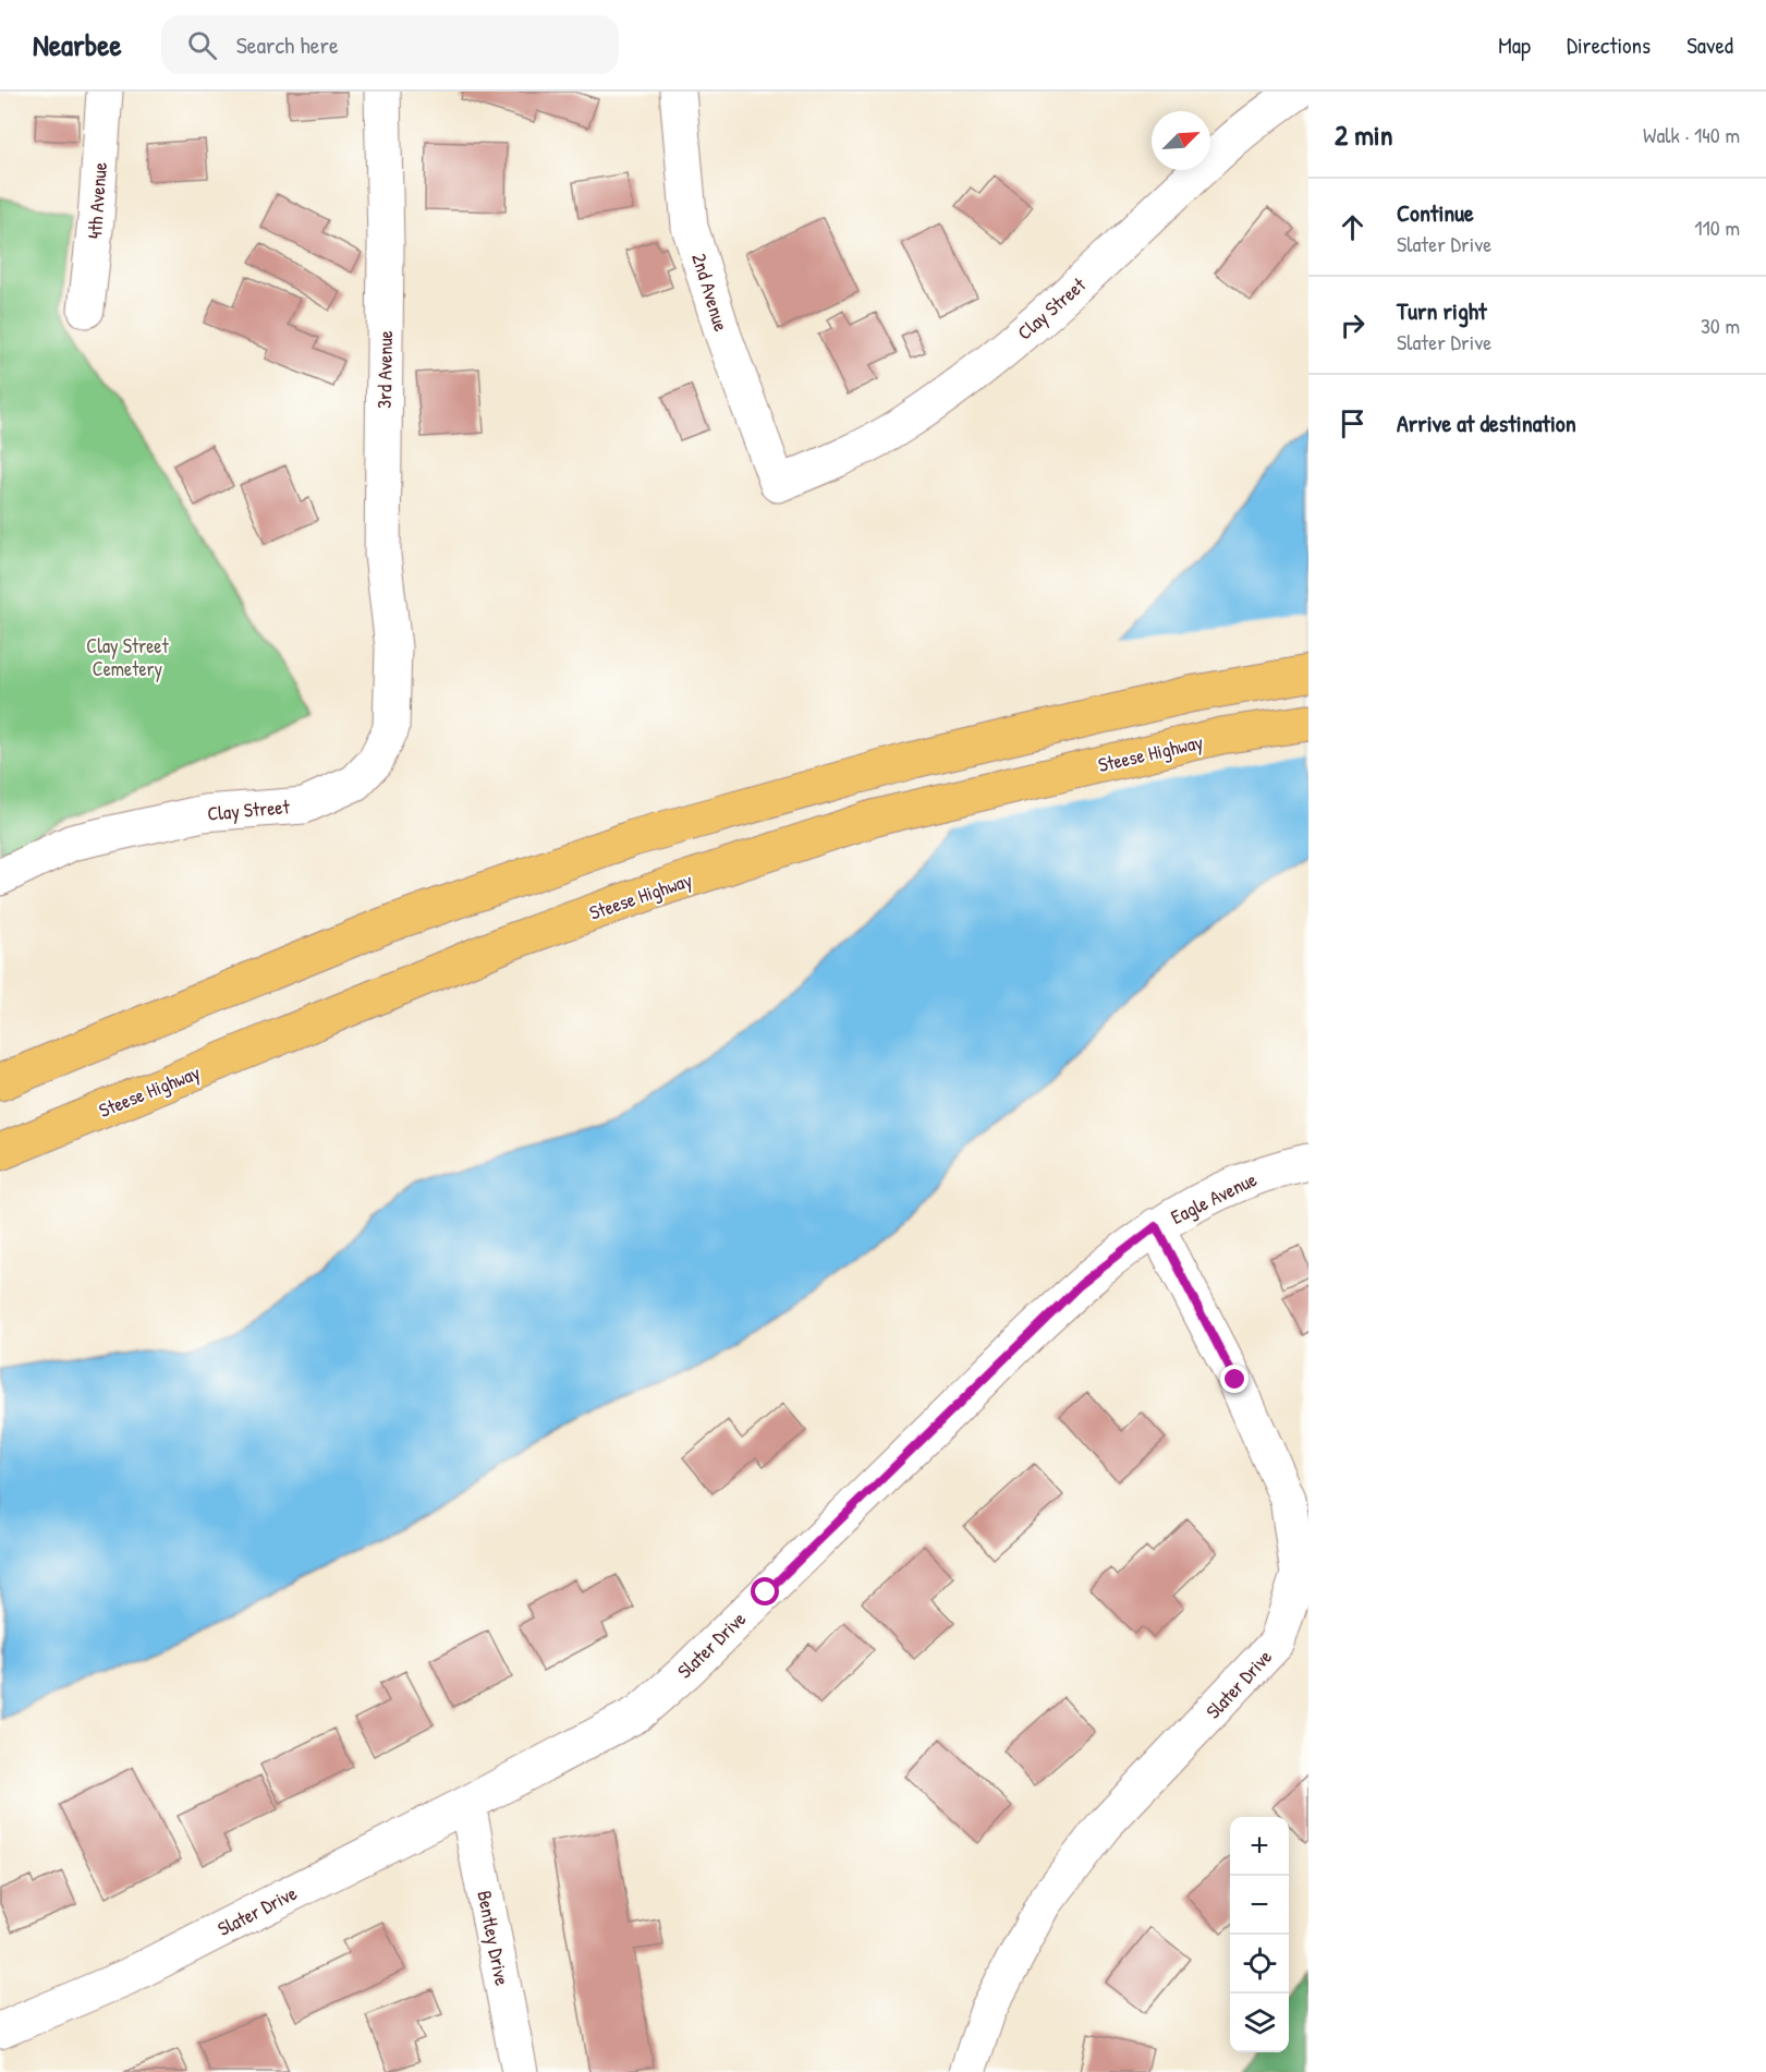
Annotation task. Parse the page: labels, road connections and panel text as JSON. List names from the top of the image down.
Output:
{
  "streets": {
    "highway": ["Steese Highway"],
    "street": [
      "4th Avenue",
      "2nd Avenue",
      "Clay Street",
      "3rd Avenue",
      "Eagle Avenue",
      "Slater Drive",
      "Bentley Drive"
    ]
  },
  "crossings": [
    ["2nd Avenue", "Clay Street"],
    ["Clay Street", "3rd Avenue"],
    ["Eagle Avenue", "Slater Drive"],
    ["Slater Drive", "Bentley Drive"]
  ],
  "parks": ["Clay Street Cemetery"],
  "north": "top right",
  "page": {
    "header": "Nearbee",
    "search": "Search here",
    "nav": ["Map", "Directions", "Saved"],
    "heading": ["2 min", "Walk · 140 m"],
    "list": [
      ["Continue", "Slater Drive", "110 m"],
      ["Turn right", "Slater Drive", "30 m"],
      "Arrive at destination"
    ],
    "map_buttons": ["+", "−"]
  }
}
